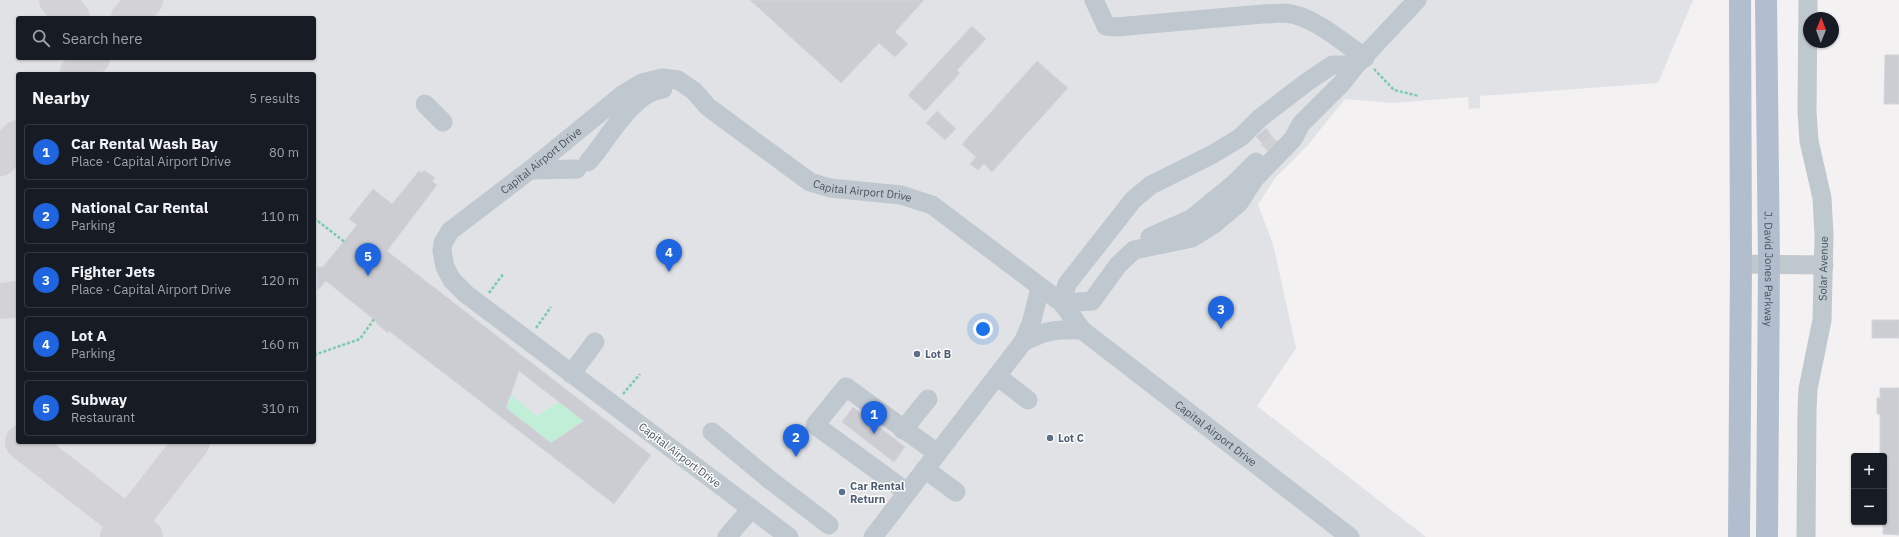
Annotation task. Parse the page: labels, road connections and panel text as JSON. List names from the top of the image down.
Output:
{
  "streets": {
    "main road": ["J. David Jones Parkway"],
    "street": ["Capital Airport Drive", "Solar Avenue"]
  },
  "places": ["Lot B", "Lot C", "Car Rental Return"],
  "north": "top",
  "page": {
    "search": "Search here",
    "heading": ["Nearby", "5 results"],
    "list": [
      {
        "mark": "1",
        "name": "Car Rental Wash Bay",
        "note": "Place · Capital Airport Drive",
        "value": "80 m"
      },
      {
        "mark": "2",
        "name": "National Car Rental",
        "note": "Parking",
        "value": "110 m"
      },
      {
        "mark": "3",
        "name": "Fighter Jets",
        "note": "Place · Capital Airport Drive",
        "value": "120 m"
      },
      {
        "mark": "4",
        "name": "Lot A",
        "note": "Parking",
        "value": "160 m"
      },
      {
        "mark": "5",
        "name": "Subway",
        "note": "Restaurant",
        "value": "310 m"
      }
    ],
    "pins": [
      "4",
      "5",
      "3",
      "1",
      "2"
    ],
    "map_buttons": ["+", "−"]
  }
}
